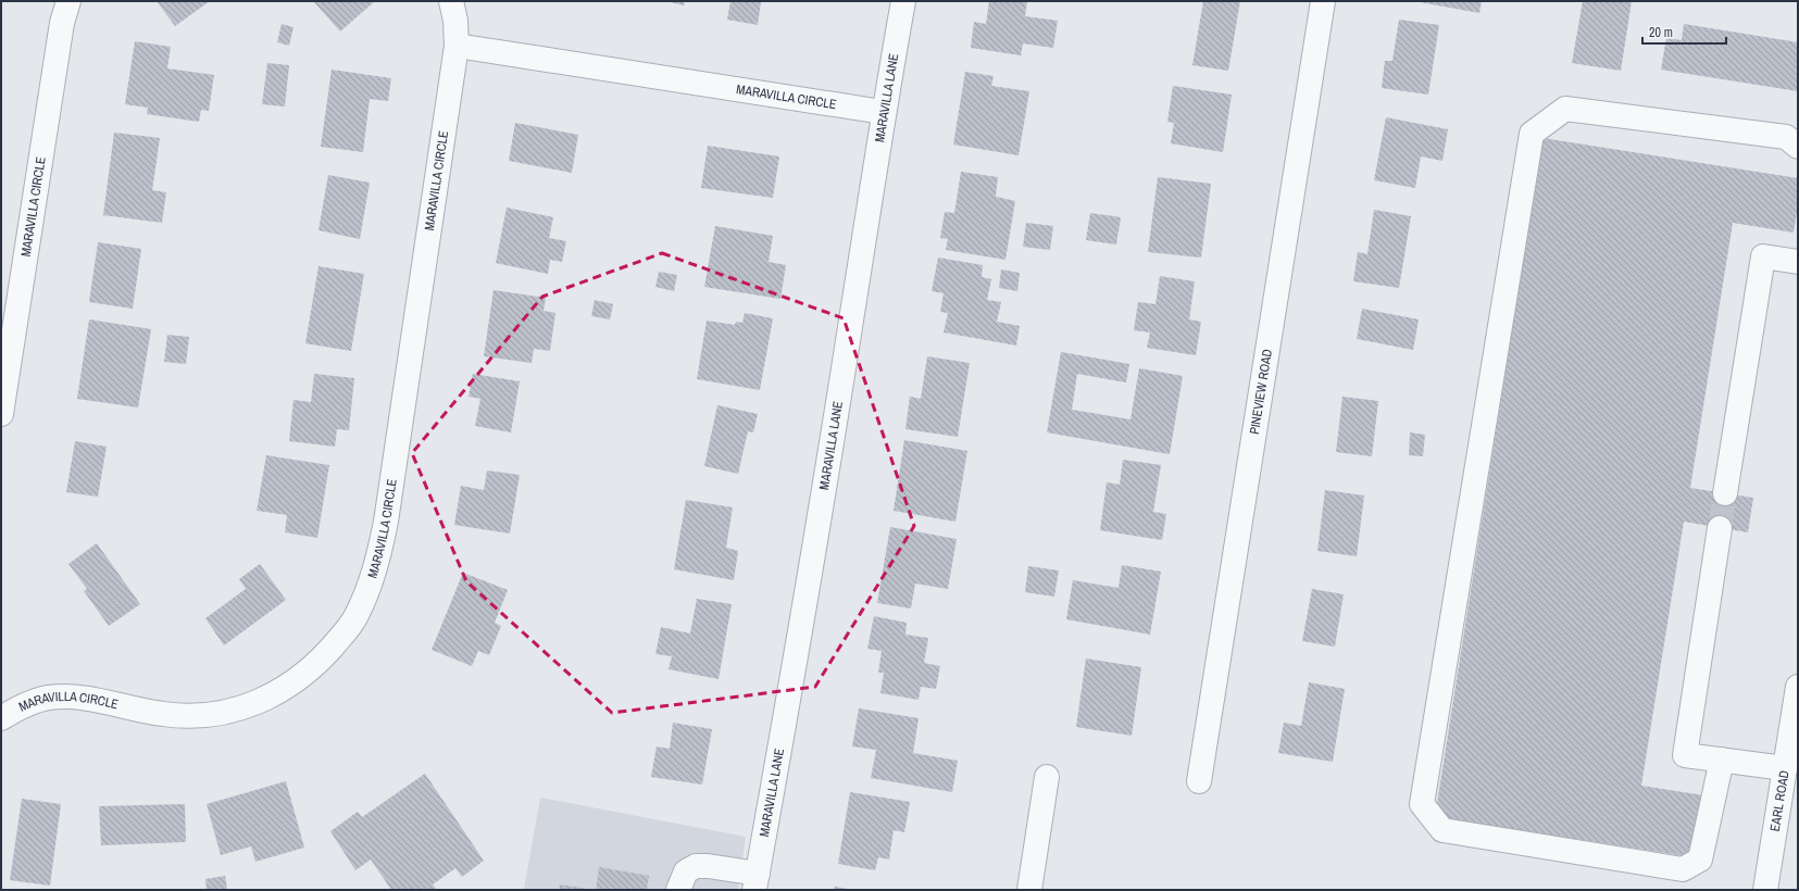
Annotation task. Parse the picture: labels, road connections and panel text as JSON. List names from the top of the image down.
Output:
{
  "streets": {
    "street": [
      "MARAVILLA CIRCLE",
      "MARAVILLA LANE",
      "PINEVIEW ROAD",
      "EARL ROAD"
    ]
  },
  "crossings": [
    ["MARAVILLA CIRCLE", "MARAVILLA LANE"]
  ],
  "scale_bar": "20 m"
}
